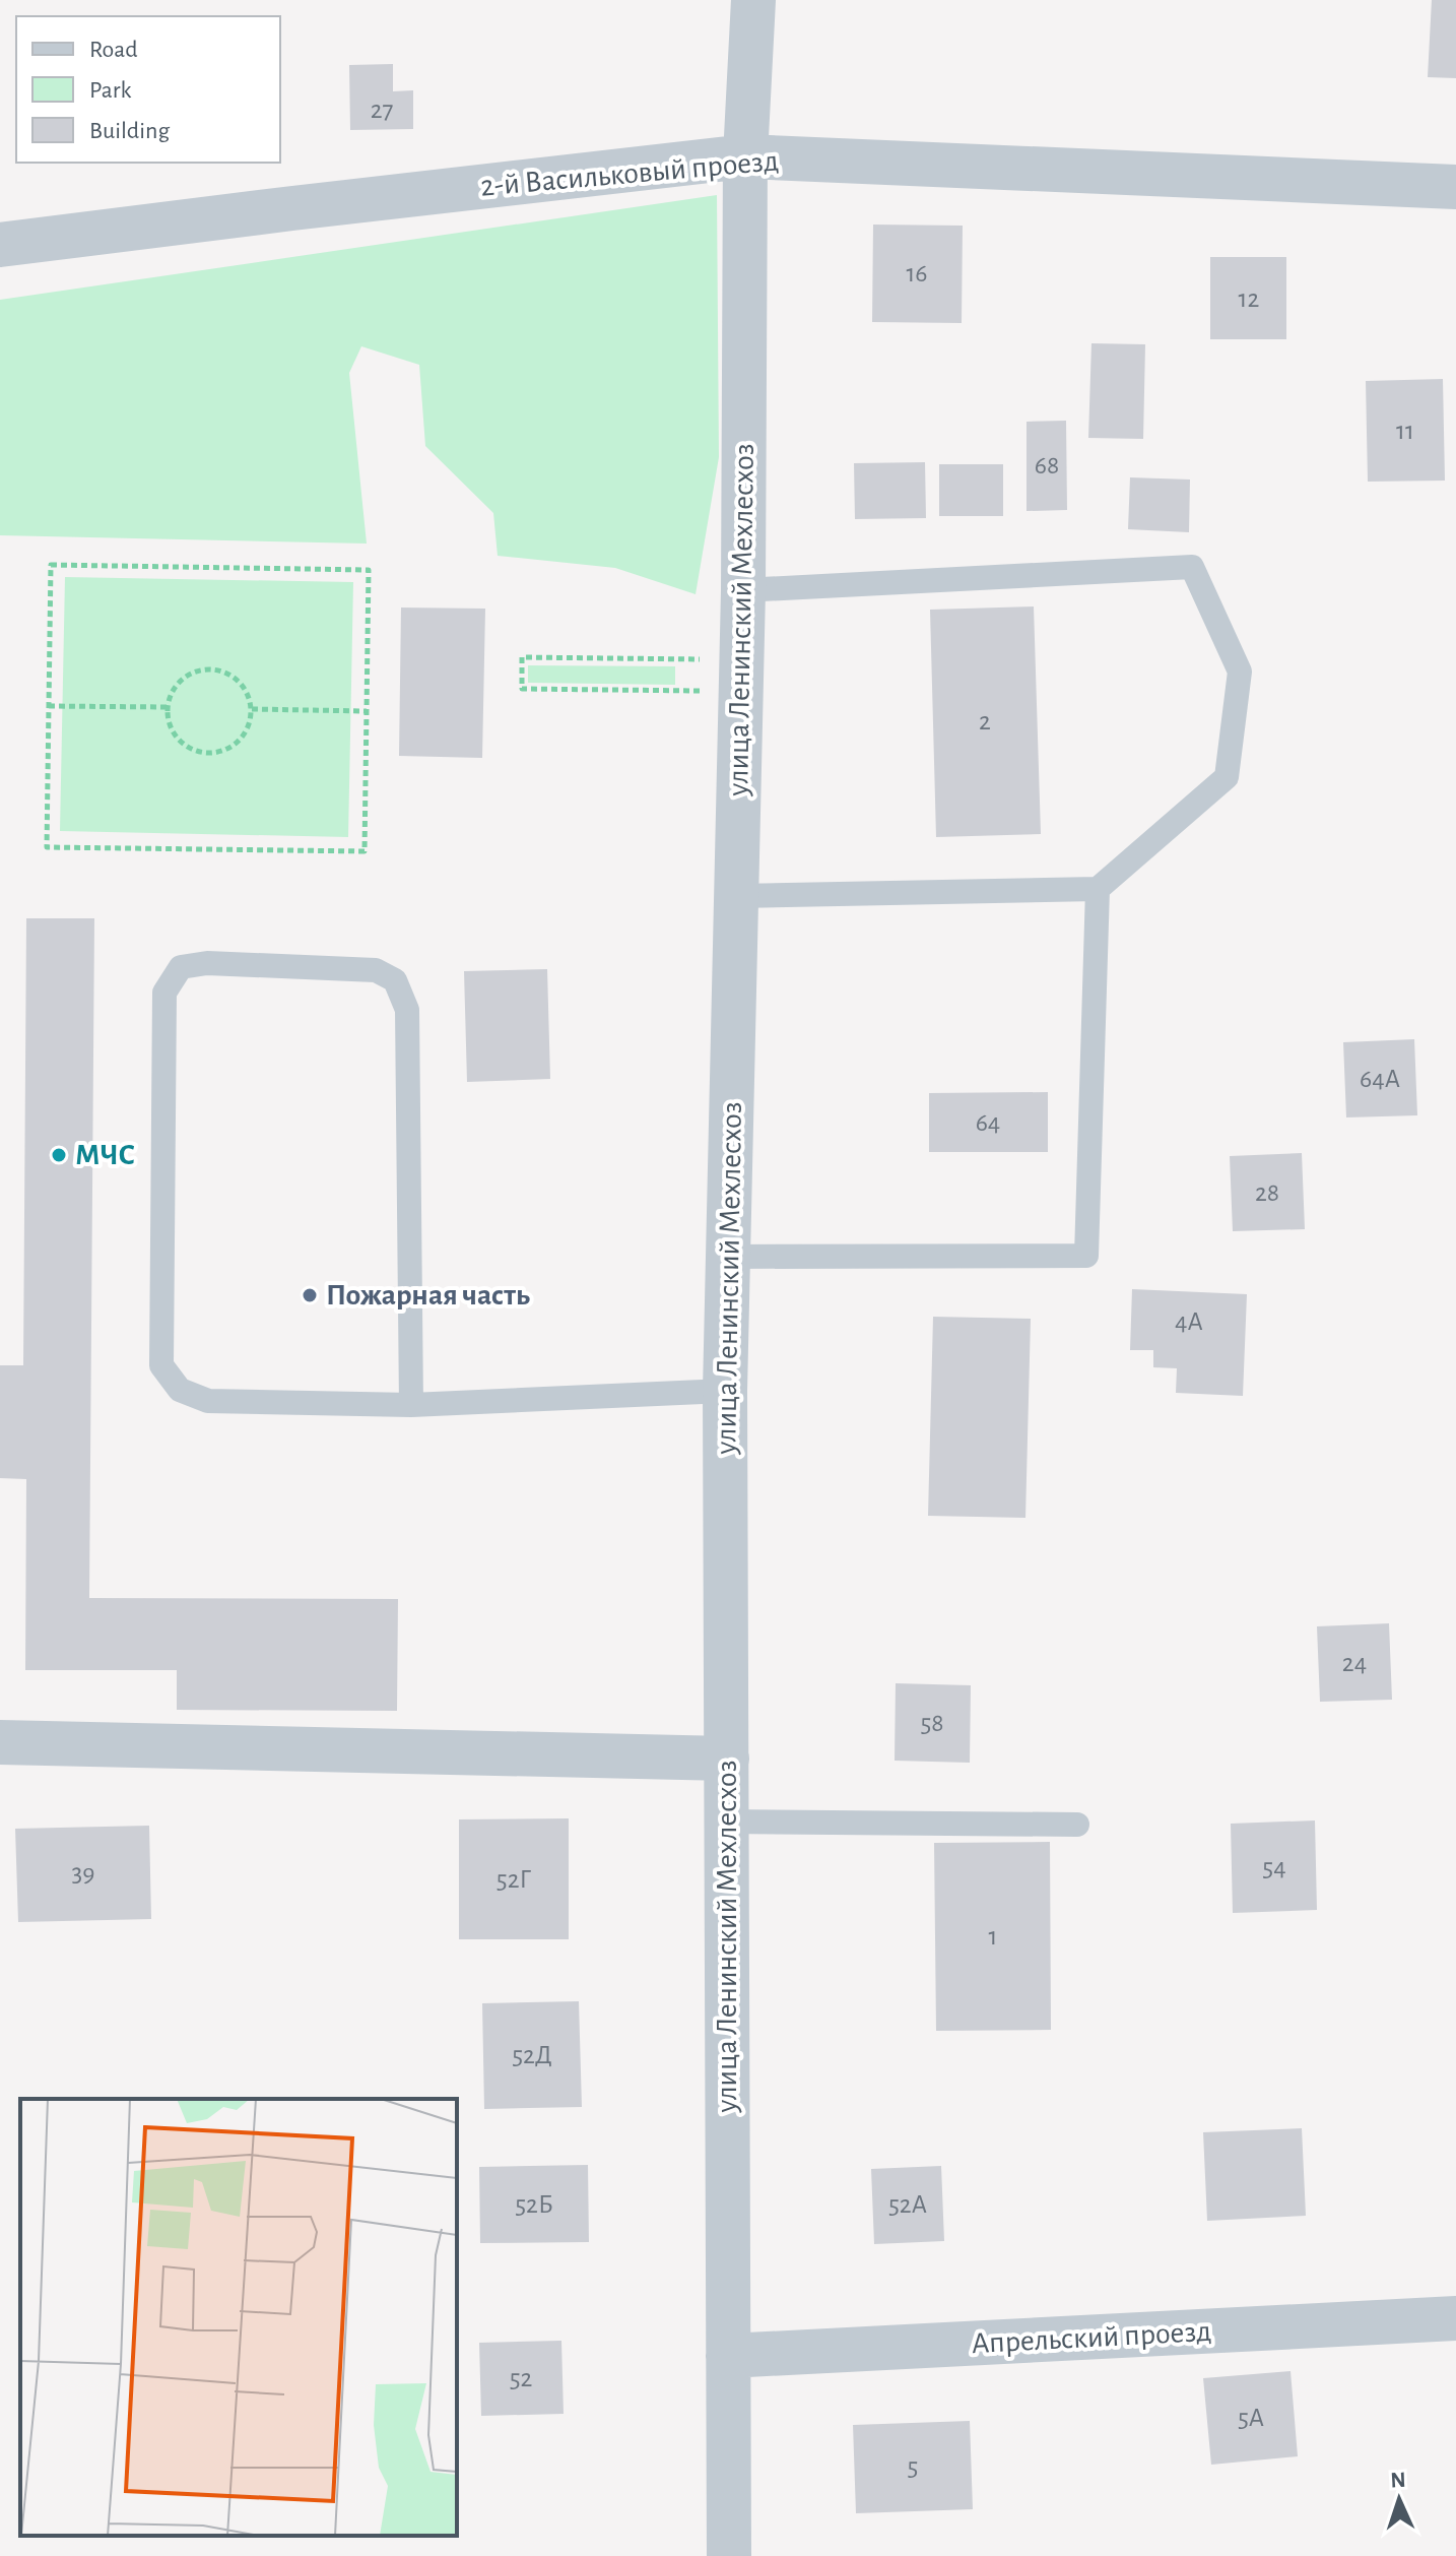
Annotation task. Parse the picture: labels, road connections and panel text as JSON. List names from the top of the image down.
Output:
{
  "streets": {
    "street": ["2-й Васильковый проезд", "улица Ленинский Мехлесхоз", "Апрельский проезд"]
  },
  "crossings": [
    ["2-й Васильковый проезд", "улица Ленинский Мехлесхоз"],
    ["улица Ленинский Мехлесхоз", "Апрельский проезд"]
  ],
  "places": ["МЧС", "Пожарная часть"],
  "house_numbers": [
    "27",
    "16",
    "12",
    "11",
    "68",
    "2",
    "64А",
    "64",
    "28",
    "4А",
    "24",
    "58",
    "54",
    "39",
    "52Г",
    "1",
    "52Д",
    "52Б",
    "52А",
    "52",
    "5А",
    "5"
  ],
  "legend": ["Road", "Park", "Building"],
  "north": "top"
}
